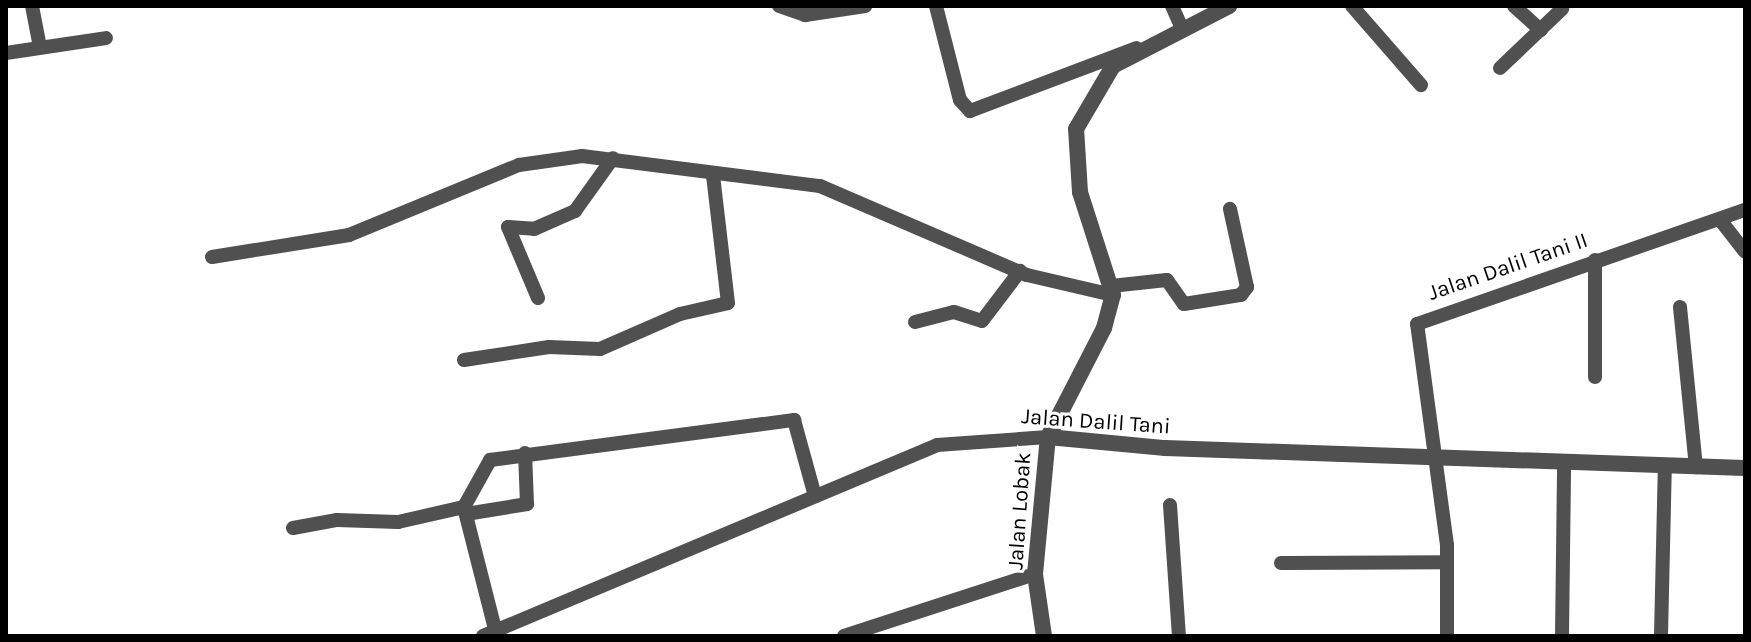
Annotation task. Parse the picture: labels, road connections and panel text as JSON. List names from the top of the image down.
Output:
{
  "streets": {
    "street": ["Jalan Dalil Tani II", "Jalan Dalil Tani", "Jalan Lobak"]
  },
  "crossings": [
    ["Jalan Dalil Tani II", "Jalan Dalil Tani"],
    ["Jalan Dalil Tani", "Jalan Lobak"]
  ]
}
